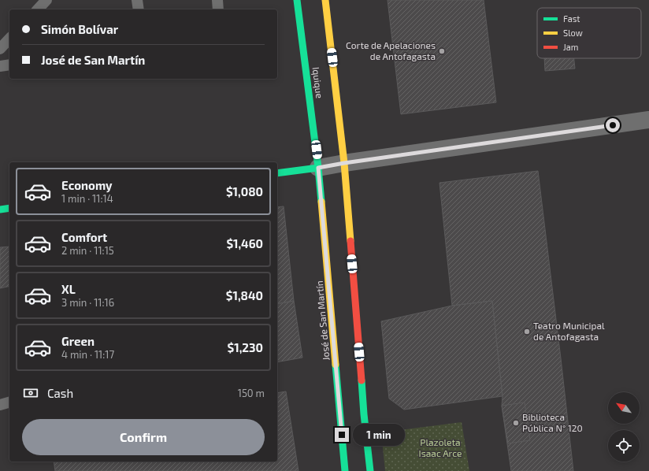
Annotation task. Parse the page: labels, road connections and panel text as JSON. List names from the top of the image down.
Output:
{
  "streets": {
    "street": ["Iquique", "José de San Martín"]
  },
  "crossings": [
    ["Iquique", "José de San Martín"]
  ],
  "parks": ["Plazoleta Isaac Arce"],
  "places": ["Corte de Apelaciones de Antofagasta", "Teatro Municipal de Antofagasta", "Biblioteca Pública N° 120"],
  "legend": ["Fast", "Slow", "Jam"],
  "north": "top left",
  "page": {
    "banner": ["Simón Bolívar", "José de San Martín"],
    "list": [
      {
        "name": "Economy",
        "note": "1 min · 11:14",
        "value": "$1,080"
      },
      {
        "name": "Comfort",
        "note": "2 min · 11:15",
        "value": "$1,460"
      },
      {
        "name": "XL",
        "note": "3 min · 11:16",
        "value": "$1,840"
      },
      {
        "name": "Green",
        "note": "4 min · 11:17",
        "value": "$1,230"
      }
    ],
    "pay": ["Cash", "150 m"],
    "buttons": "Confirm",
    "bubble": "1 min"
  }
}
